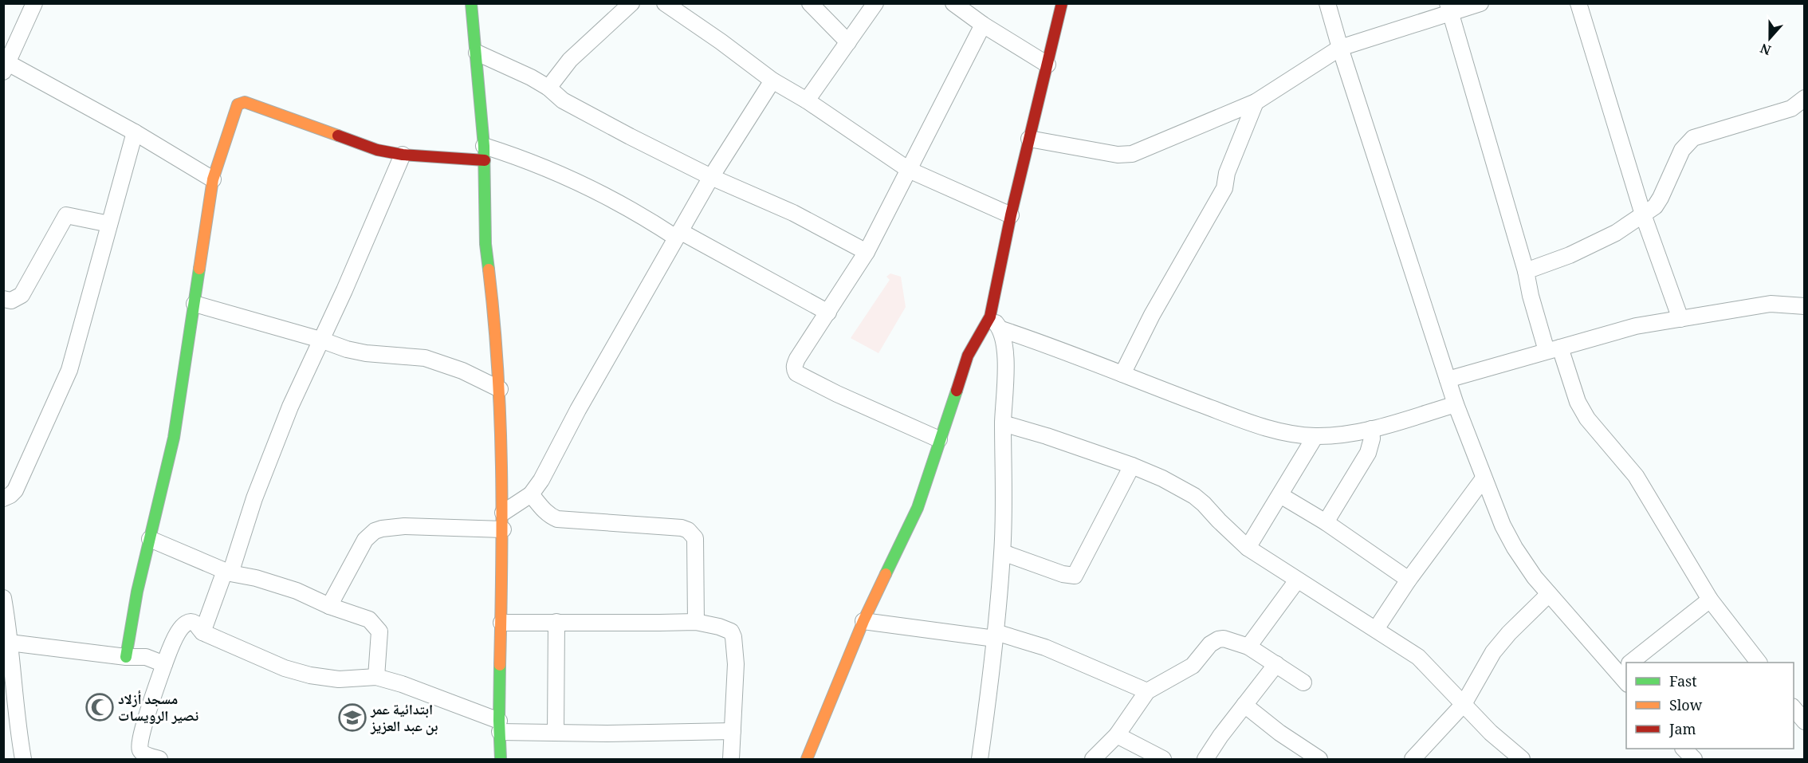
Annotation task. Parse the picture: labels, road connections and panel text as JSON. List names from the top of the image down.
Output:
{
  "places": {
    "mosque": ["مسجد أزلاد نصير الرويسات"],
    "school or university": ["ابتدائية عمر بن عبد العزيز"]
  },
  "legend": ["Fast", "Slow", "Jam"],
  "north": "bottom"
}
